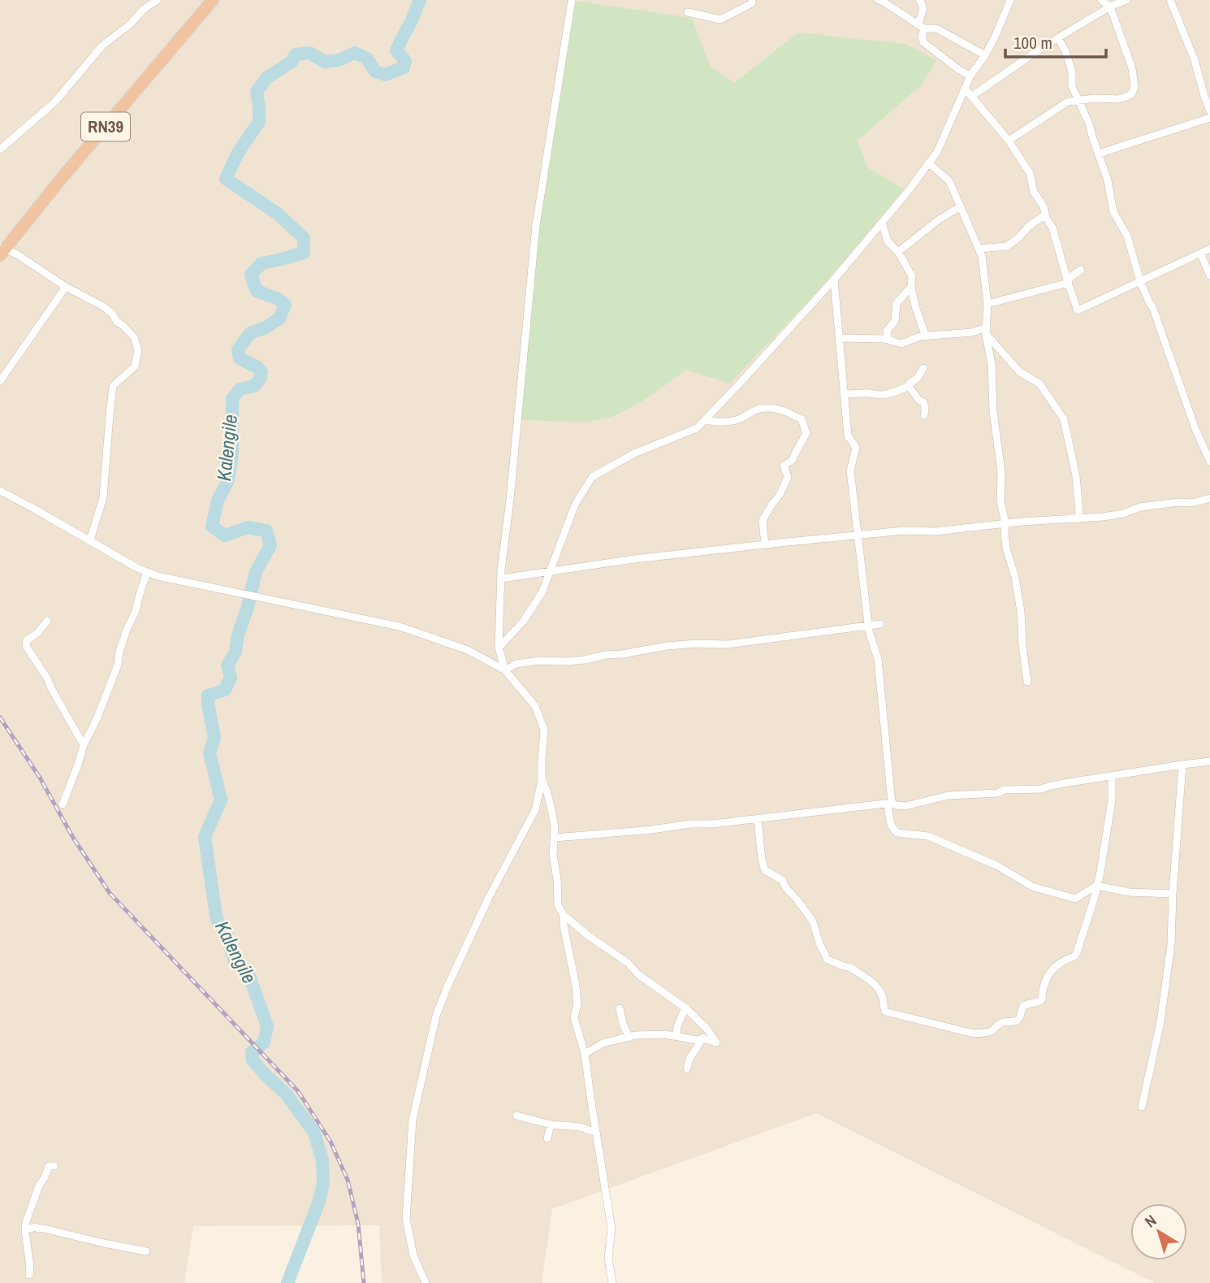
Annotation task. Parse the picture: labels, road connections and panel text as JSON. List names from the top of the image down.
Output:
{
  "streets": {
    "highway": ["RN39"]
  },
  "water": ["Kalengile"],
  "scale_bar": "100 m",
  "north": "top left"
}
